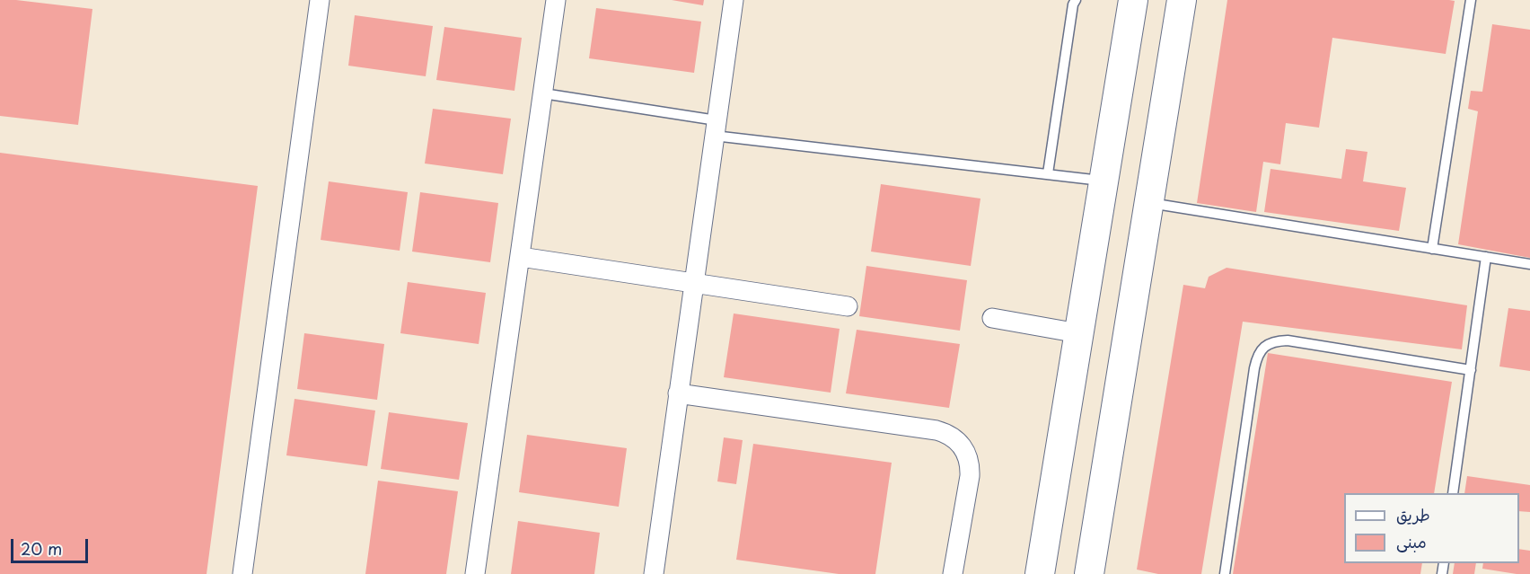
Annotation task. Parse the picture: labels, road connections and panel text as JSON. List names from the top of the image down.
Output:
{
  "legend": ["طريق", "مبنى"],
  "scale_bar": "20 m"
}
